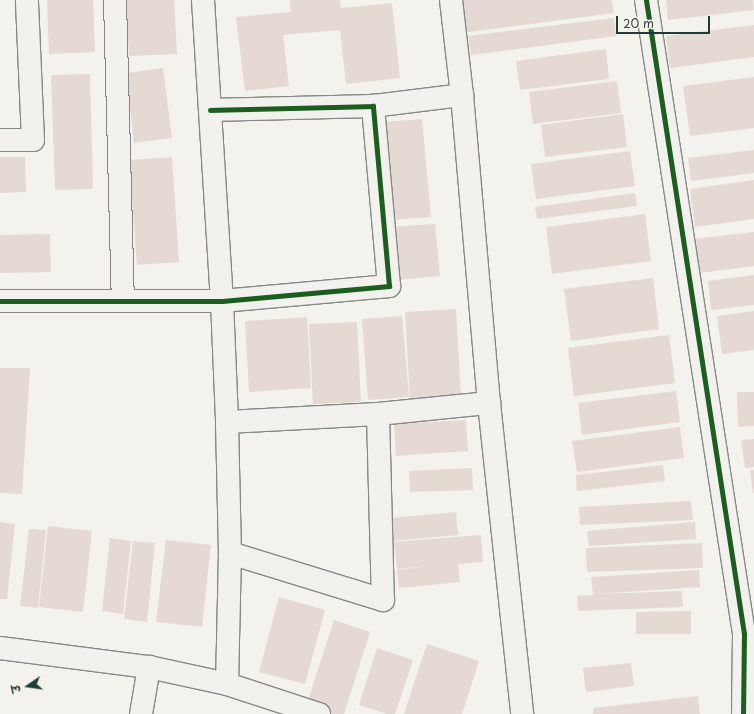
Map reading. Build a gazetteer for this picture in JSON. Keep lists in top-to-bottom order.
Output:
{
  "scale_bar": "20 m",
  "north": "left"
}
